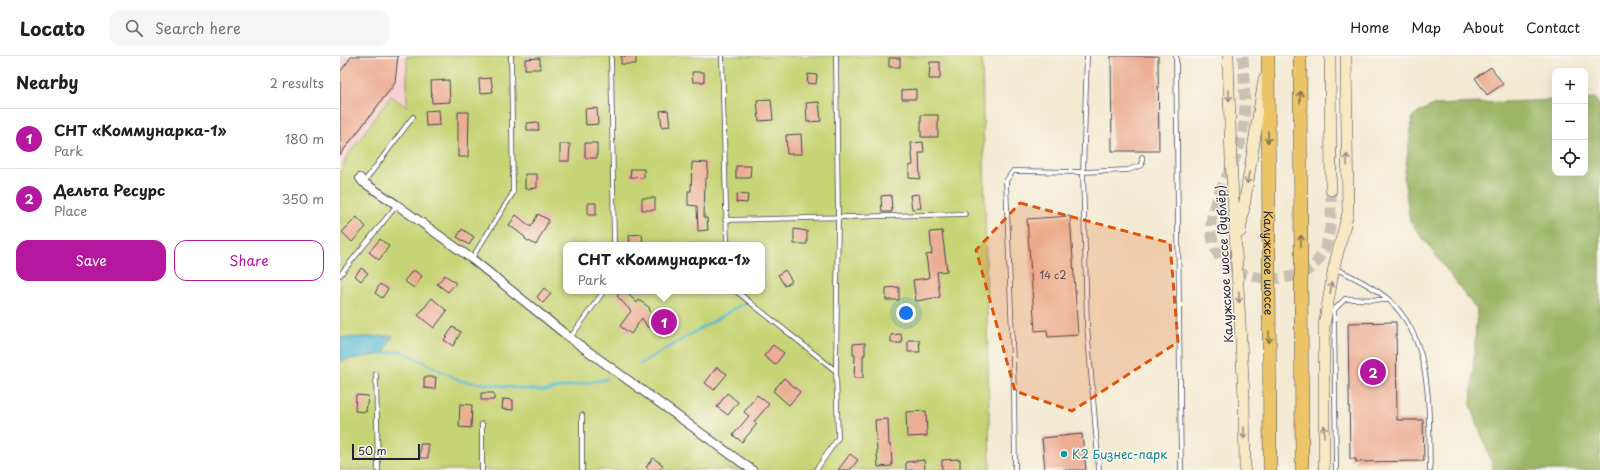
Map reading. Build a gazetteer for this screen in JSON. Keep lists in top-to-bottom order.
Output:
{
  "streets": {
    "highway": ["Калужское шоссе"],
    "main road": ["Калужское шоссе (дублёр)"]
  },
  "places": ["К2 Бизнес-парк"],
  "house_numbers": ["14 с2"],
  "scale_bar": "50 m",
  "page": {
    "header": "Locato",
    "search": "Search here",
    "nav": [
      "Home",
      "Map",
      "About",
      "Contact"
    ],
    "heading": ["Nearby", "2 results"],
    "map_buttons": ["+", "−"],
    "list": [
      {
        "mark": "1",
        "name": "СНТ «Коммунарка-1»",
        "note": "Park",
        "value": "180 m"
      },
      {
        "mark": "2",
        "name": "Дельта Ресурс",
        "note": "Place",
        "value": "350 m"
      }
    ],
    "buttons": ["Save", "Share"],
    "popup": ["СНТ «Коммунарка-1»", "Park"],
    "pins": ["1", "2"],
    "scale": "50 m"
  }
}
